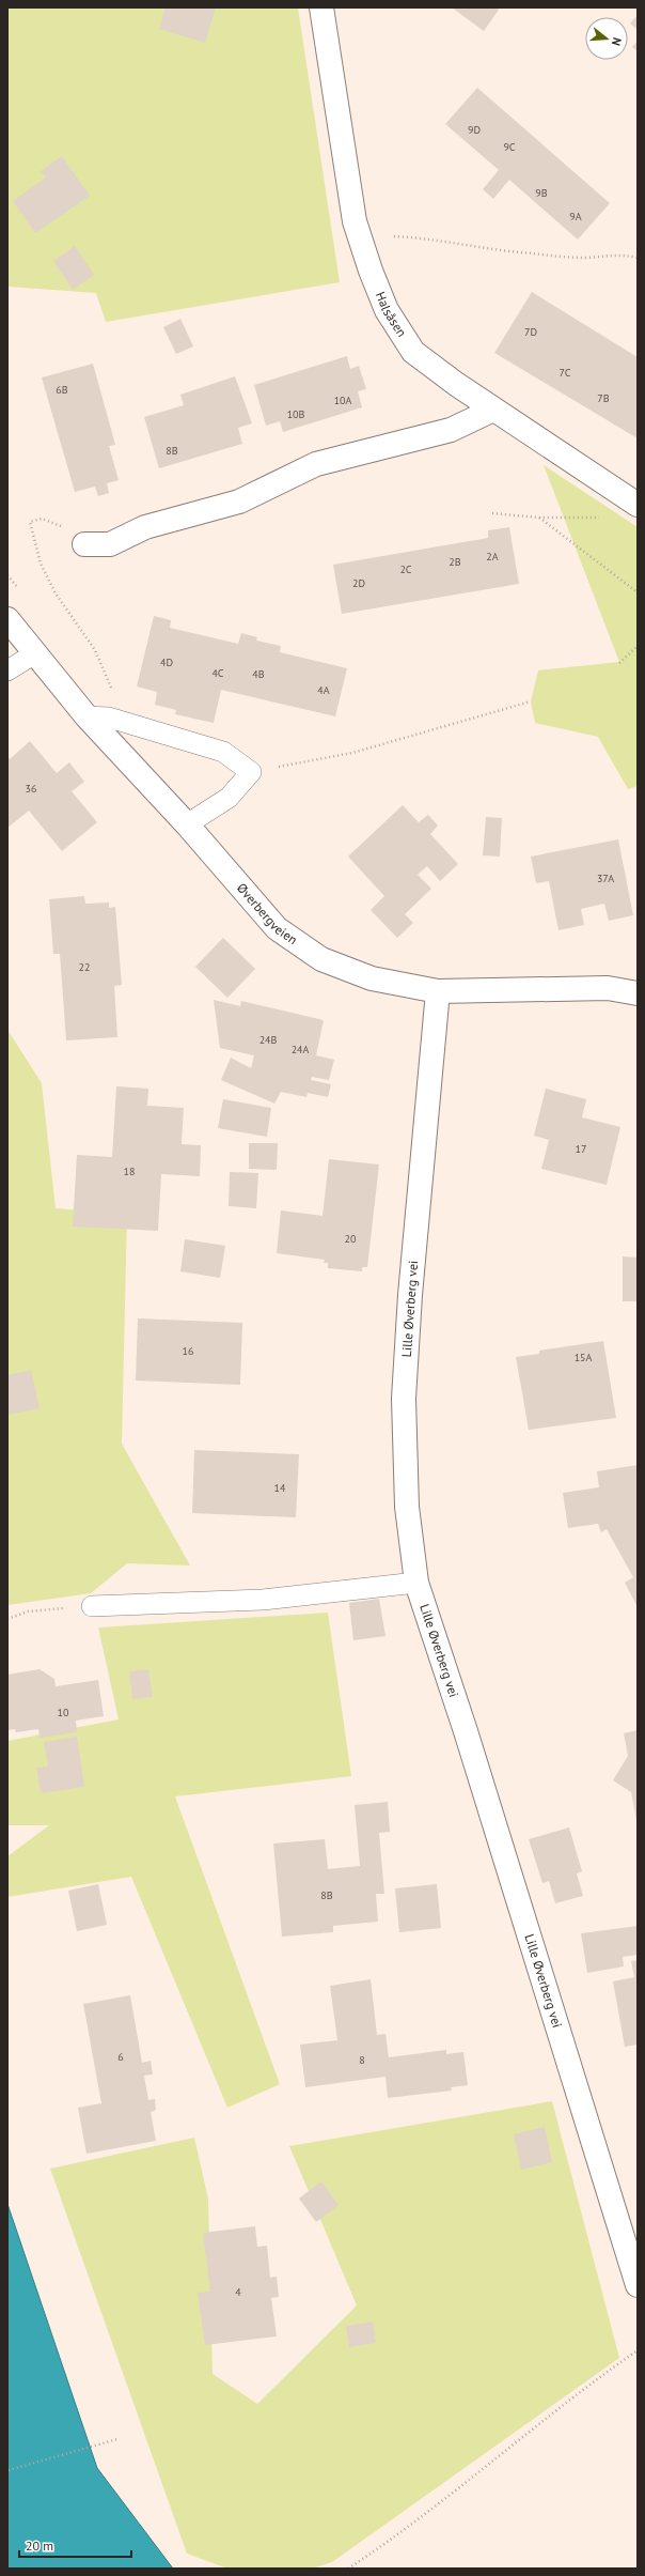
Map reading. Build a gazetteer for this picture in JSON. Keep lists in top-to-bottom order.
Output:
{
  "streets": {
    "street": ["Halsåsen", "Øverbergveien", "Lille Øverberg vei"]
  },
  "crossings": [
    ["Øverbergveien", "Lille Øverberg vei"]
  ],
  "house_numbers": [
    "9D",
    "9C",
    "9B",
    "9A",
    "7D",
    "7C",
    "6B",
    "7B",
    "10A",
    "10B",
    "8B",
    "2A",
    "2B",
    "2C",
    "2D",
    "4D",
    "4C",
    "4B",
    "4A",
    "36",
    "37A",
    "22",
    "24B",
    "24A",
    "17",
    "18",
    "20",
    "16",
    "15A",
    "14",
    "10",
    "8B",
    "6",
    "8",
    "4"
  ],
  "scale_bar": "20 m",
  "north": "right"
}
